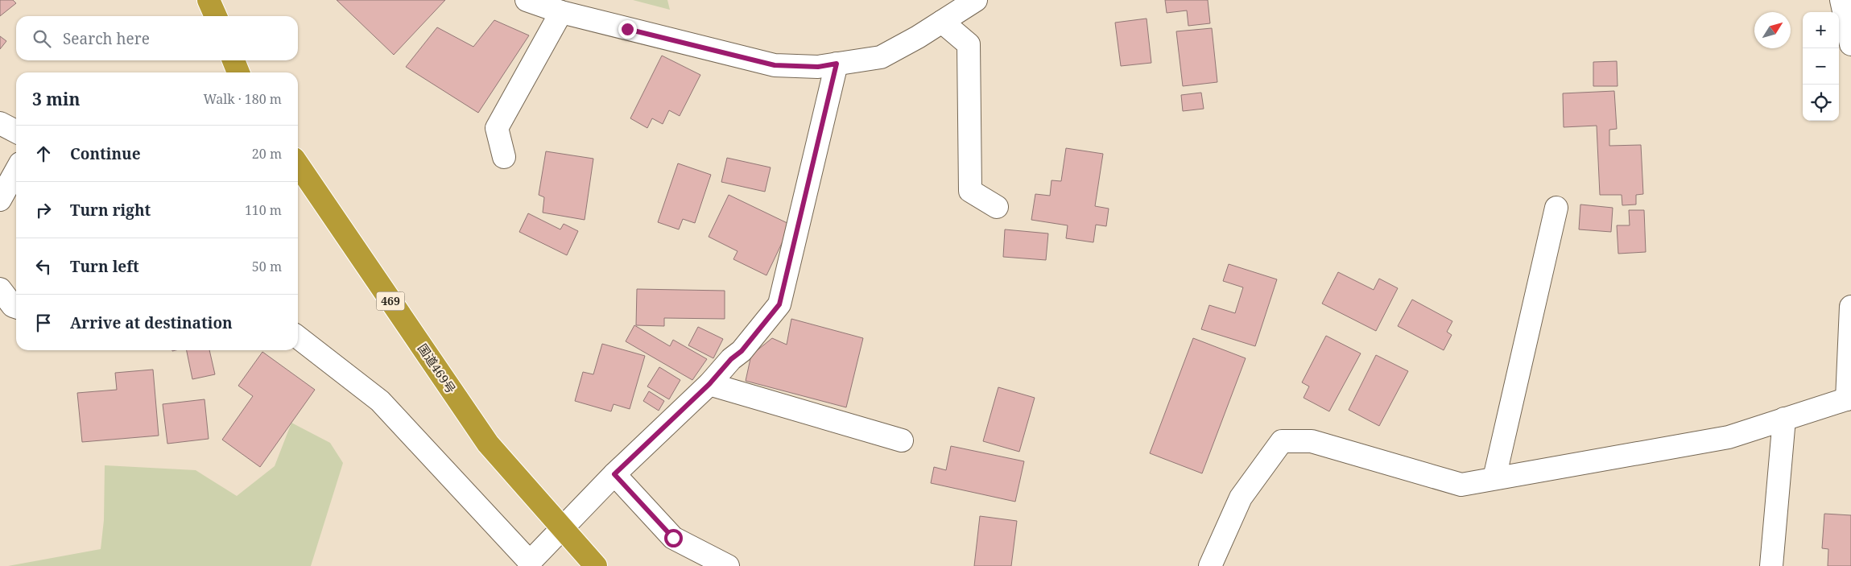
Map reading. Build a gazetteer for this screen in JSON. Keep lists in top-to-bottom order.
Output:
{
  "streets": {
    "highway": ["469", "国道469号"]
  },
  "north": "top right",
  "page": {
    "map_buttons": ["+", "−"],
    "search": "Search here",
    "heading": ["3 min", "Walk · 180 m"],
    "list": [
      ["Continue", "20 m"],
      ["Turn right", "110 m"],
      ["Turn left", "50 m"],
      "Arrive at destination"
    ]
  }
}
